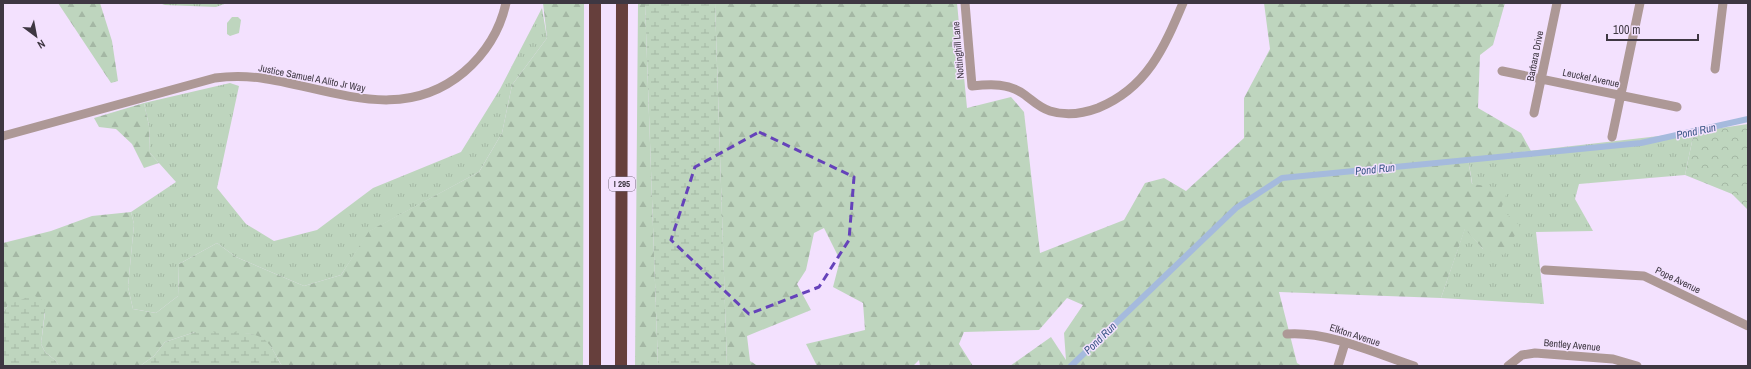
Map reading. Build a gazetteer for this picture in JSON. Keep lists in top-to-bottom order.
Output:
{
  "streets": {
    "highway": ["I 295"],
    "street": [
      "Nottinghill Lane",
      "Barbara Drive",
      "Justice Samuel A Alito Jr Way",
      "Leuckel Avenue",
      "Pope Avenue",
      "Elkton Avenue",
      "Bentley Avenue"
    ]
  },
  "crossings": [
    ["Barbara Drive", "Leuckel Avenue"]
  ],
  "water": ["Pond Run"],
  "scale_bar": "100 m",
  "north": "bottom right"
}
